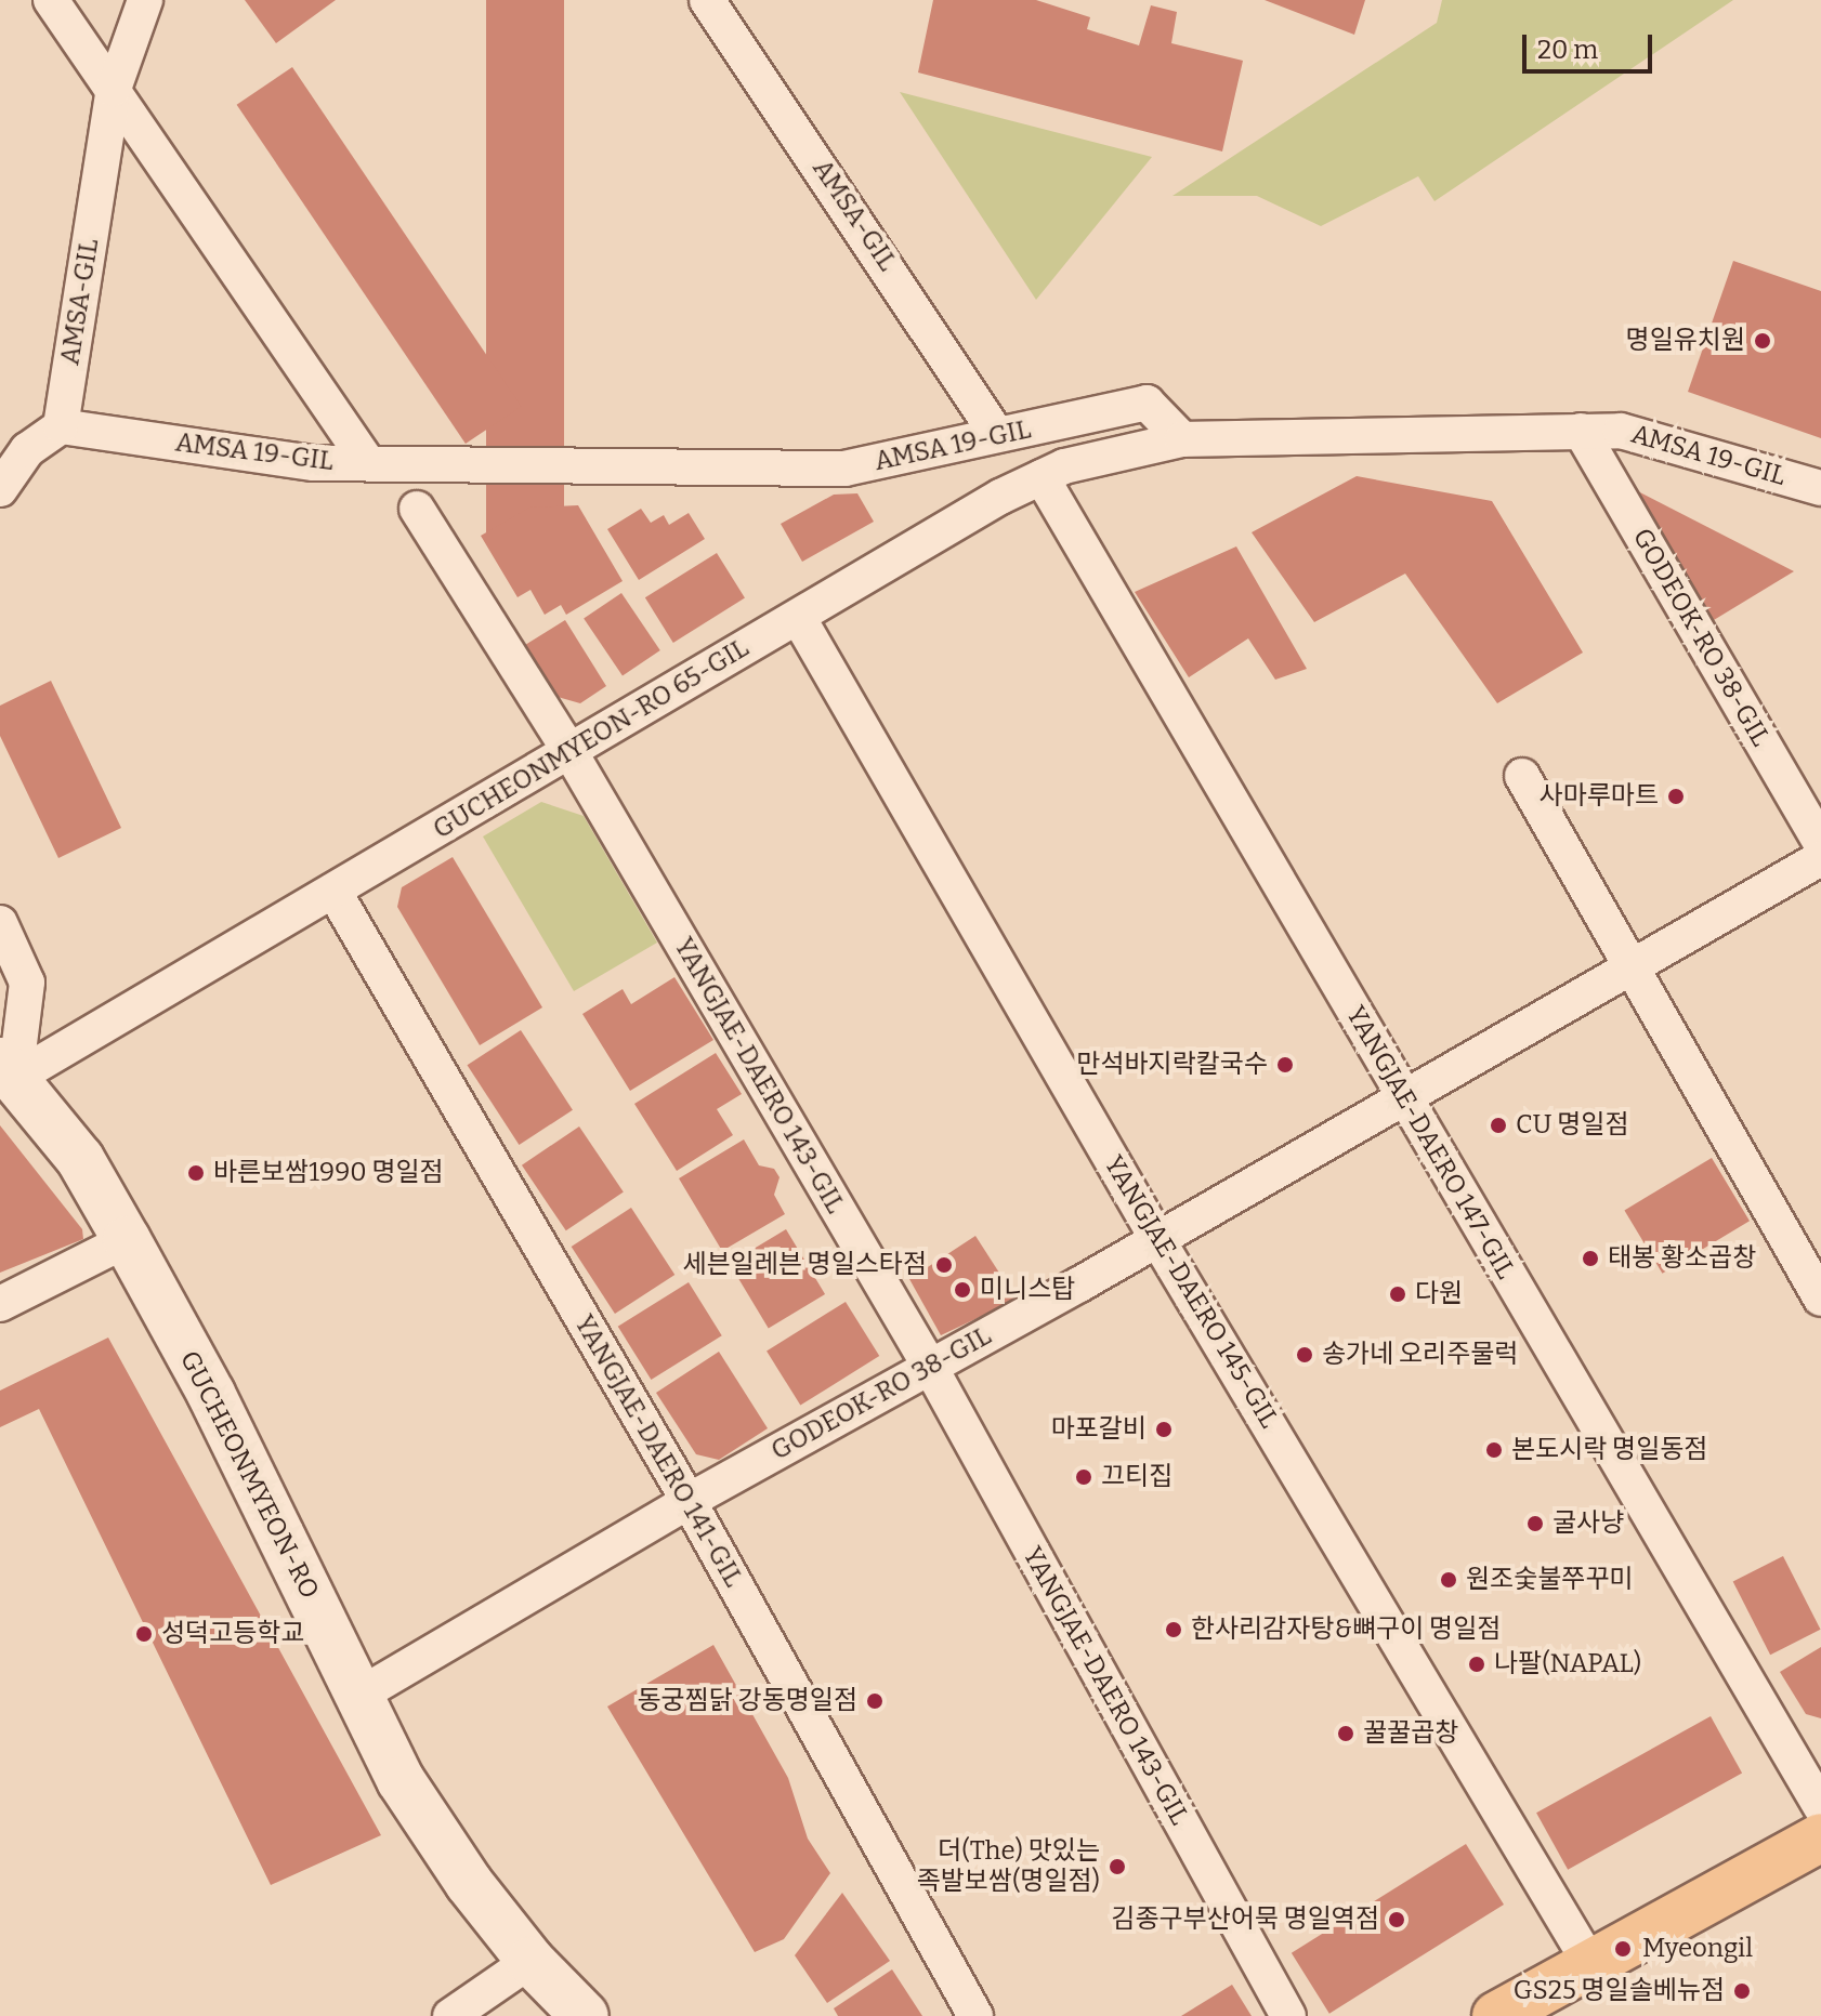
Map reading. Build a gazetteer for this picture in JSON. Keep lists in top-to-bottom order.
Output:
{
  "streets": {
    "main road": ["GUCHEONMYEON-RO"],
    "street": [
      "AMSA-GIL",
      "AMSA 19-GIL",
      "GODEOK-RO 38-GIL",
      "GUCHEONMYEON-RO 65-GIL",
      "YANGJAE-DAERO 143-GIL",
      "YANGJAE-DAERO 147-GIL",
      "YANGJAE-DAERO 145-GIL",
      "YANGJAE-DAERO 141-GIL"
    ]
  },
  "crossings": [
    ["AMSA-GIL", "AMSA 19-GIL"],
    ["AMSA 19-GIL", "GODEOK-RO 38-GIL"],
    ["AMSA 19-GIL", "GUCHEONMYEON-RO 65-GIL"],
    ["GODEOK-RO 38-GIL", "YANGJAE-DAERO 143-GIL"],
    ["GODEOK-RO 38-GIL", "YANGJAE-DAERO 147-GIL"],
    ["GODEOK-RO 38-GIL", "YANGJAE-DAERO 145-GIL"],
    ["GODEOK-RO 38-GIL", "YANGJAE-DAERO 141-GIL"],
    ["GODEOK-RO 38-GIL", "GUCHEONMYEON-RO"],
    ["GUCHEONMYEON-RO 65-GIL", "YANGJAE-DAERO 143-GIL"],
    ["GUCHEONMYEON-RO 65-GIL", "YANGJAE-DAERO 147-GIL"],
    ["GUCHEONMYEON-RO 65-GIL", "YANGJAE-DAERO 145-GIL"],
    ["GUCHEONMYEON-RO 65-GIL", "YANGJAE-DAERO 141-GIL"],
    ["GUCHEONMYEON-RO 65-GIL", "GUCHEONMYEON-RO"]
  ],
  "places": [
    "명일유치원",
    "사마루마트",
    "만석바지락칼국수",
    "CU 명일점",
    "바른보쌈1990 명일점",
    "태봉 황소곱창",
    "세븐일레븐 명일스타점",
    "미니스탑",
    "다원",
    "송가네 오리주물럭",
    "마포갈비",
    "본도시락 명일동점",
    "끄티집",
    "굴사냥",
    "원조숯불쭈꾸미",
    "한사리감자탕&뼈구이 명일점",
    "성덕고등학교",
    "나팔(NAPAL)",
    "동궁찜닭 강동명일점",
    "꿀꿀곱창",
    "더(The) 맛있는 족발보쌈(명일점)",
    "김종구부산어묵 명일역점",
    "Myeongil",
    "GS25 명일솔베뉴점"
  ],
  "scale_bar": "20 m"
}
